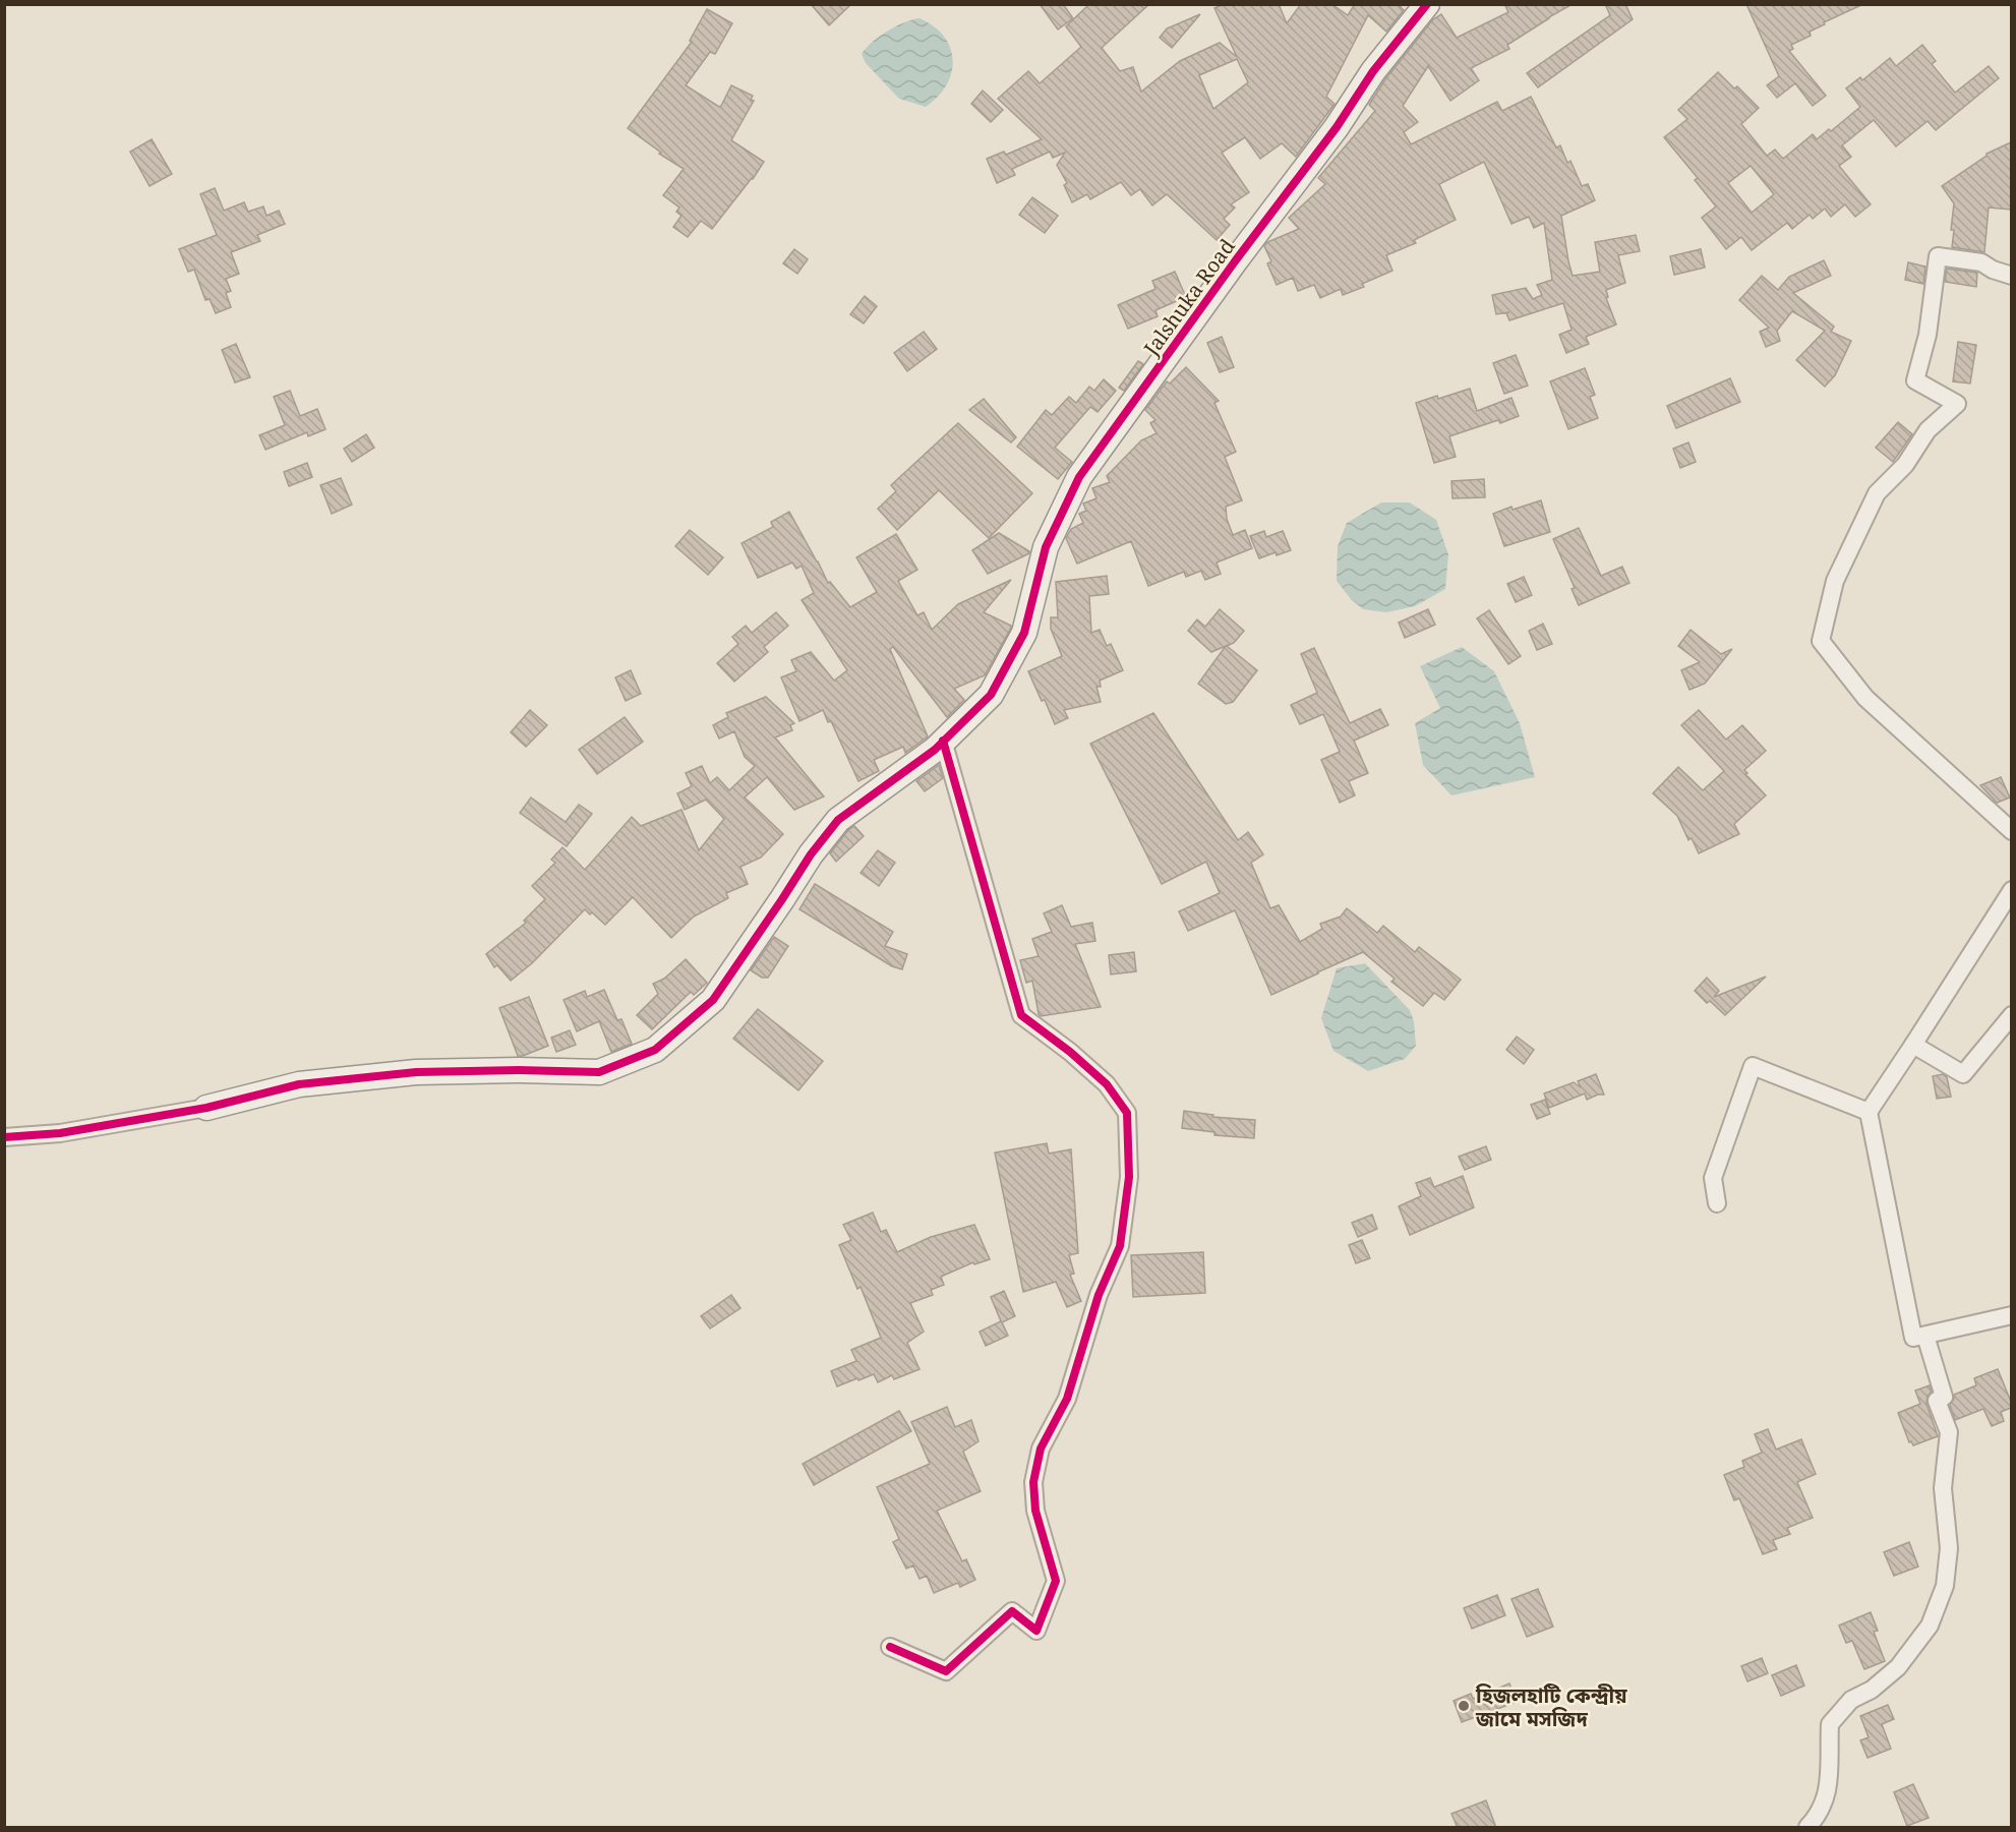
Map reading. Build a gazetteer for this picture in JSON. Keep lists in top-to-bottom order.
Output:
{
  "streets": {
    "street": ["Jalshuka Road"]
  },
  "places": ["হিজলহাটি কেন্দ্রীয় জামে মসজিদ"]
}
